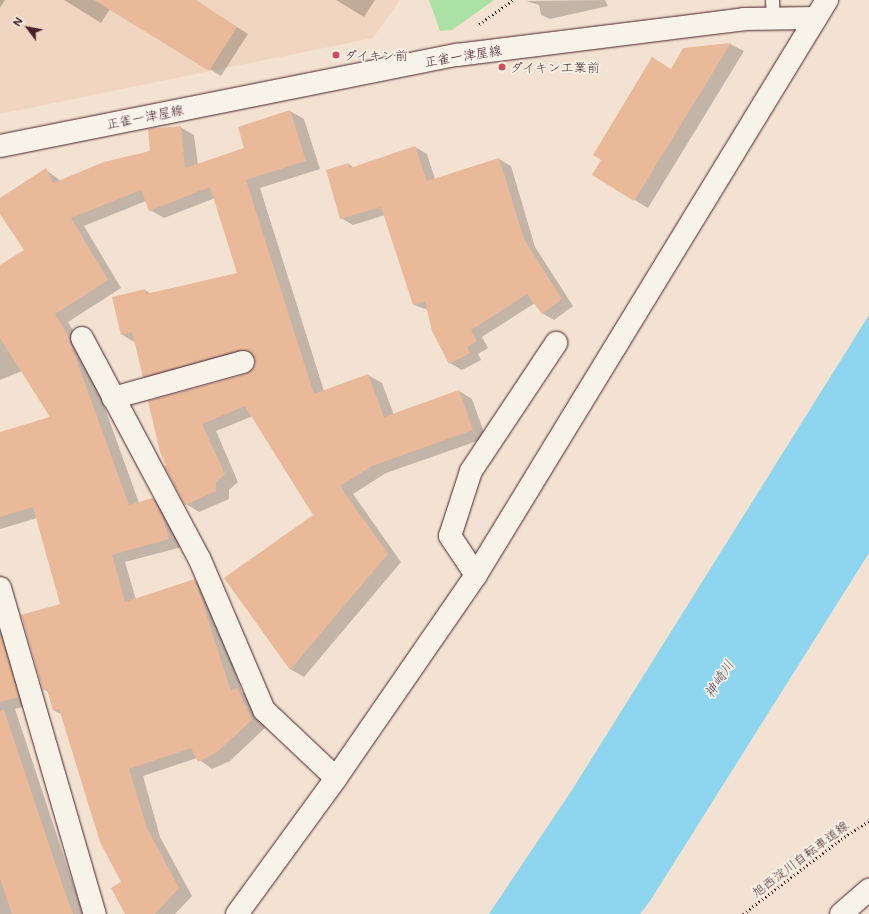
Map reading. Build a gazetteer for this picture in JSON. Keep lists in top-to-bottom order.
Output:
{
  "streets": {
    "street": ["正雀一津屋線"],
    "path": ["旭西淀川自転車道線"]
  },
  "water": ["神崎川"],
  "places": ["ダイキン前", "ダイキン工業前"],
  "north": "top left"
}
